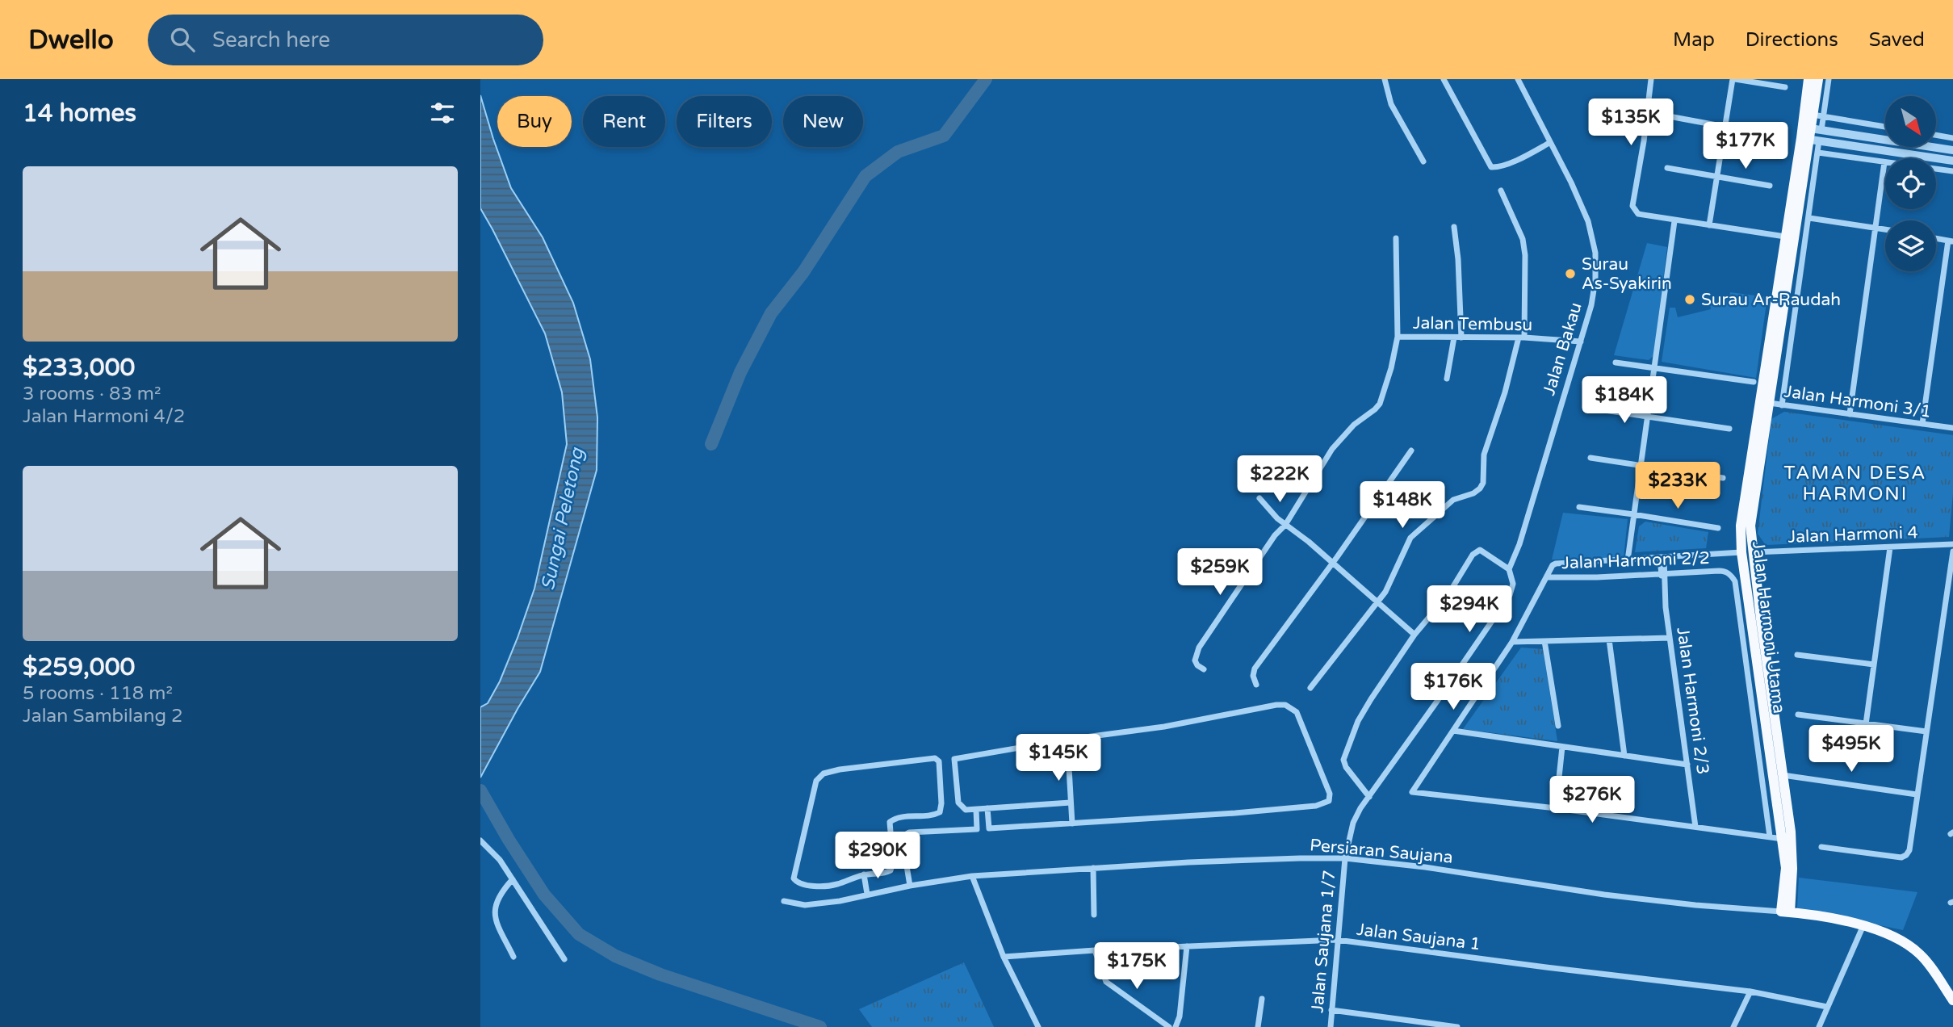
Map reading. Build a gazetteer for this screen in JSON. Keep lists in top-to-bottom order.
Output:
{
  "streets": {
    "main road": ["Jalan Harmoni Utama"],
    "street": [
      "Jalan Tembusu",
      "Jalan Bakau",
      "Jalan Harmoni 3/1",
      "Jalan Harmoni 4",
      "Jalan Harmoni 2/2",
      "Jalan Harmoni 2/3",
      "Persiaran Saujana",
      "Jalan Saujana 1",
      "Jalan Saujana 1/7"
    ]
  },
  "crossings": [
    ["Jalan Tembusu", "Jalan Bakau"],
    ["Jalan Bakau", "Jalan Saujana 1/7"],
    ["Jalan Harmoni 3/1", "Jalan Harmoni Utama"],
    ["Jalan Harmoni 4", "Jalan Harmoni Utama"],
    ["Jalan Harmoni 2/2", "Jalan Harmoni 2/3"],
    ["Jalan Harmoni Utama", "Persiaran Saujana"],
    ["Persiaran Saujana", "Jalan Saujana 1/7"],
    ["Jalan Saujana 1", "Jalan Saujana 1/7"]
  ],
  "districts": ["TAMAN DESA HARMONI"],
  "water": ["Sungai Peletong"],
  "places": ["Surau As-Syakirin", "Surau Ar-Raudah"],
  "north": "bottom right",
  "page": {
    "header": "Dwello",
    "search": "Search here",
    "nav": ["Map", "Directions", "Saved"],
    "heading": "14 homes",
    "chip": [
      "Buy",
      "Rent",
      "Filters",
      "New"
    ],
    "price": [
      "$135K",
      "$177K",
      "$184K",
      "$222K",
      "$233K",
      "$148K",
      "$259K",
      "$294K",
      "$176K",
      "$495K",
      "$145K",
      "$276K",
      "$290K",
      "$175K"
    ],
    "list": [
      {
        "name": "$233,000",
        "note": "3 rooms · 83 m² · Jalan Harmoni 4/2"
      },
      {
        "name": "$259,000",
        "note": "5 rooms · 118 m² · Jalan Sambilang 2"
      }
    ]
  }
}
